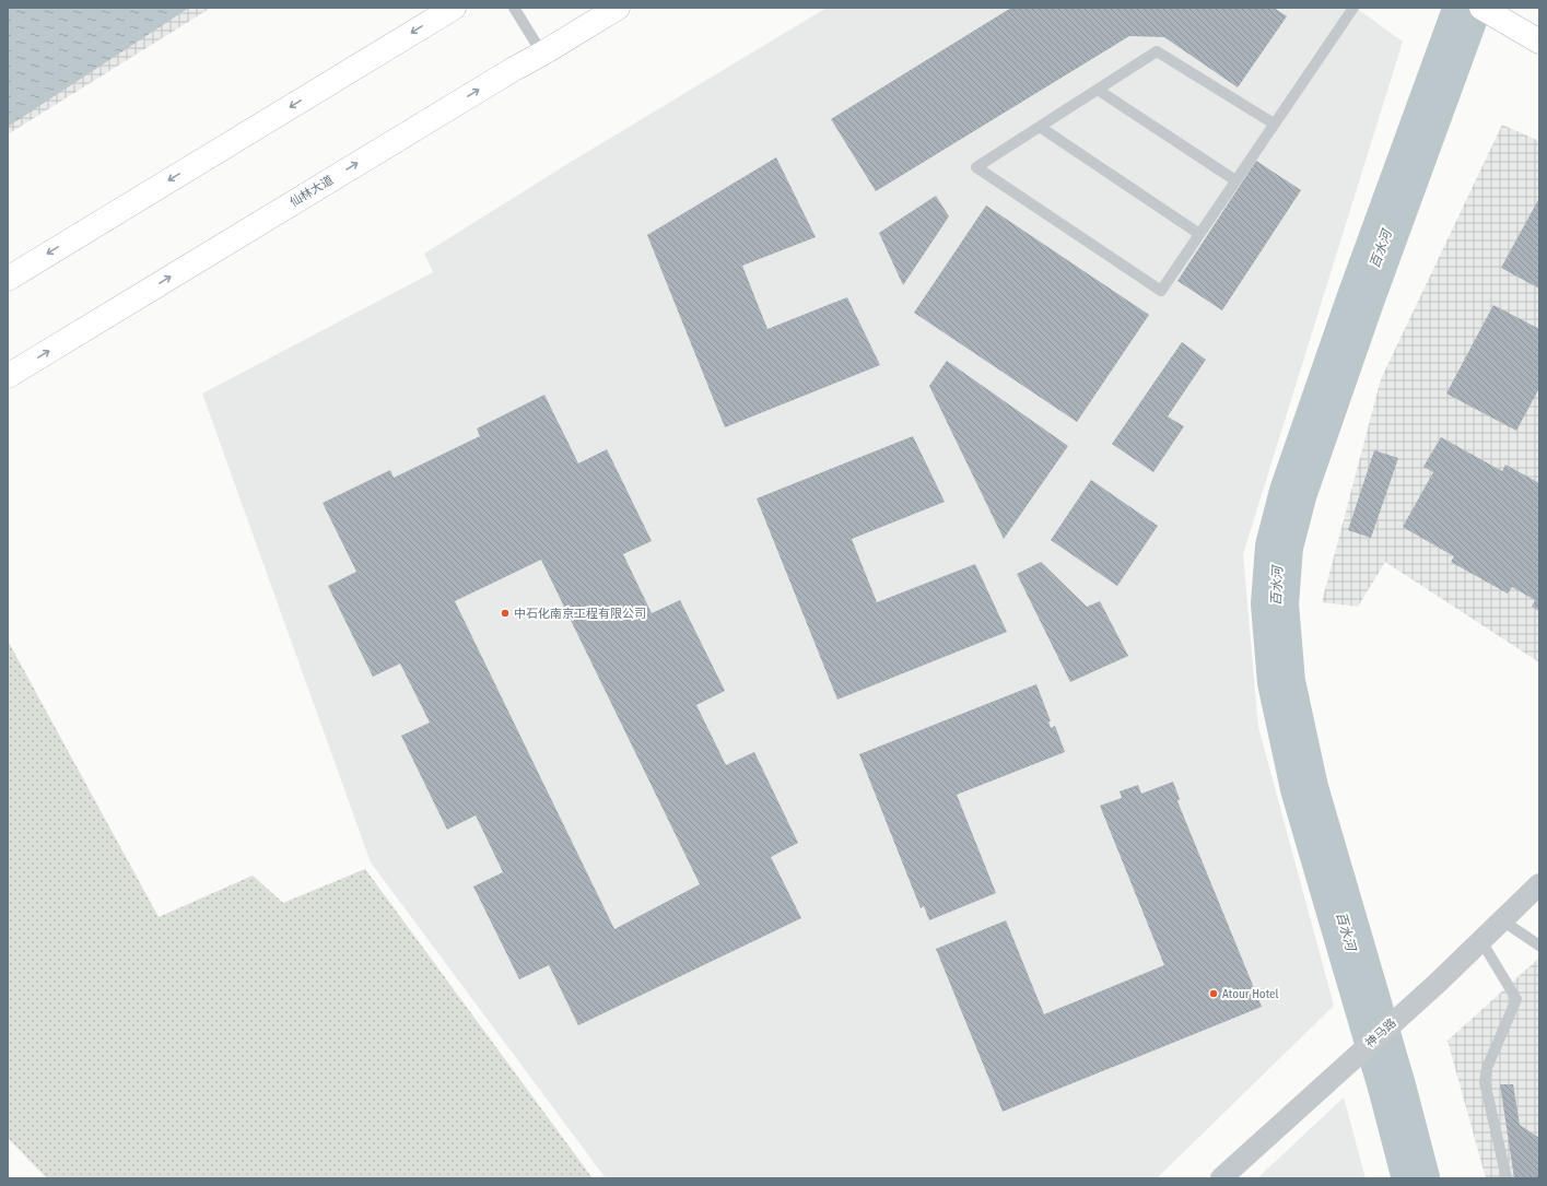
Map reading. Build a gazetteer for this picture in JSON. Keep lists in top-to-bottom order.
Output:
{
  "streets": {
    "main road": ["仙林大道"],
    "street": ["神马路"]
  },
  "water": ["百水河"],
  "places": ["中石化南京工程有限公司", "Atour Hotel"]
}
